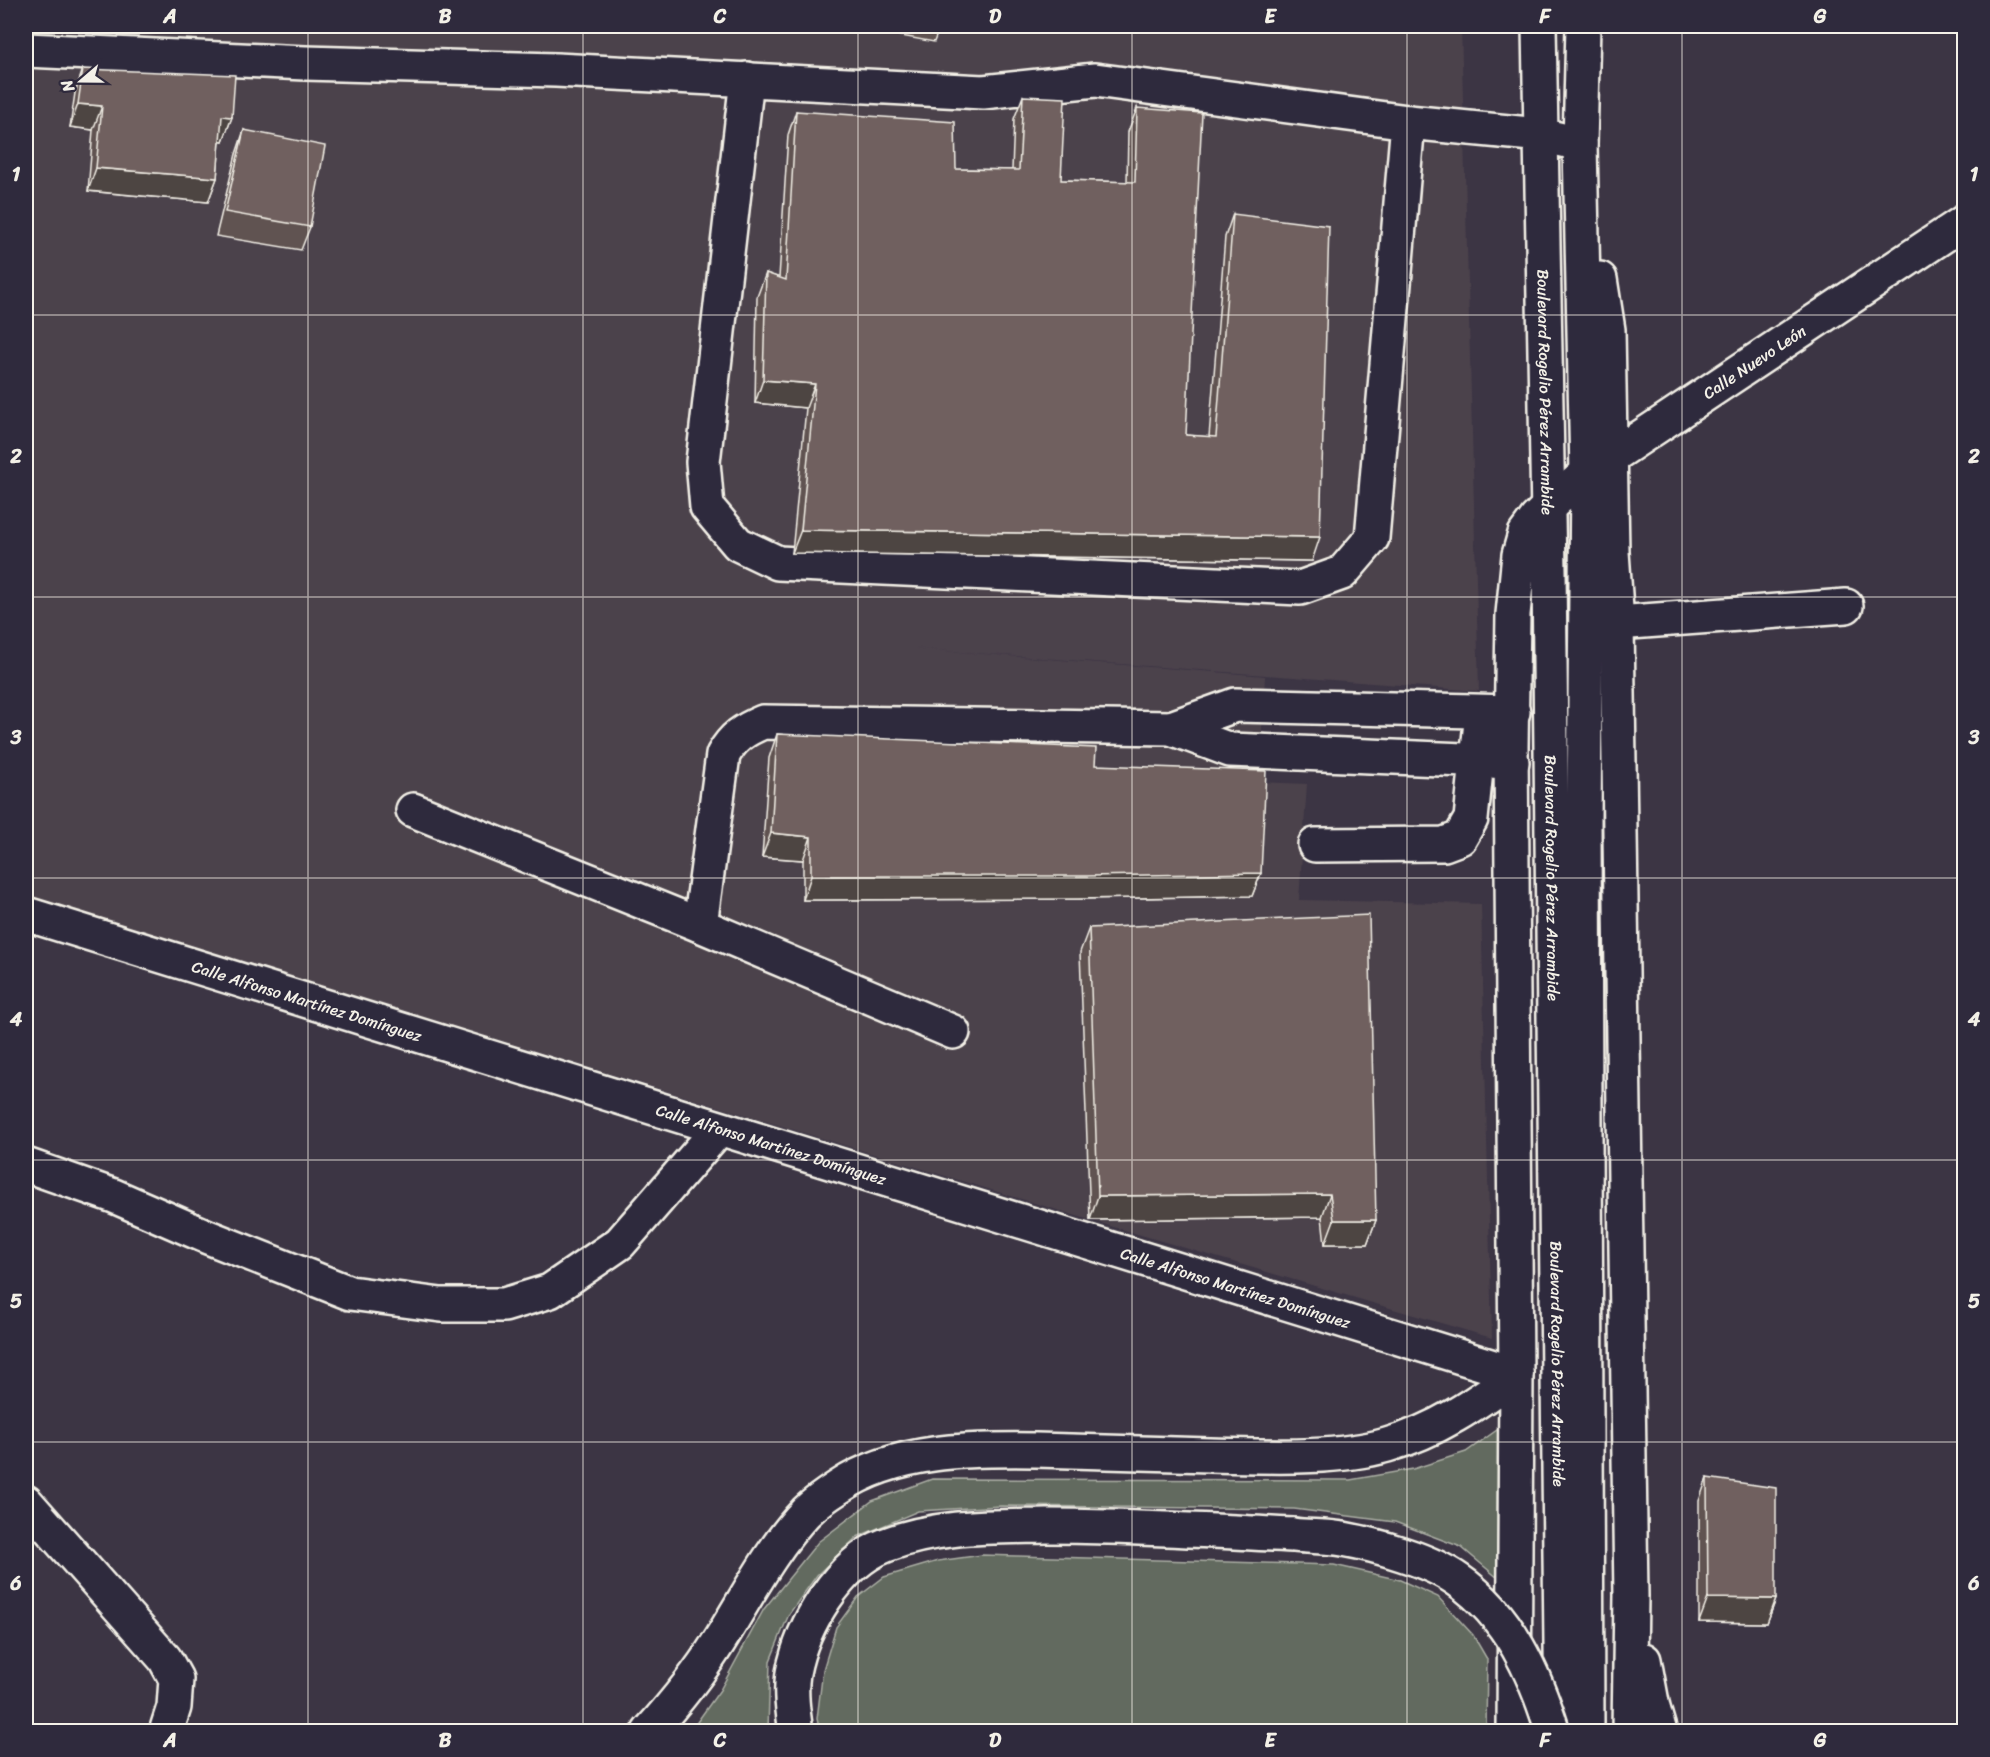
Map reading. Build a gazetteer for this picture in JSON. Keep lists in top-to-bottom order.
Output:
{
  "streets": {
    "main road": ["Calle Nuevo León", "Boulevard Rogelio Pérez Arrambide", "Calle Alfonso Martínez Domínguez"]
  },
  "crossings": [
    ["Calle Nuevo León", "Boulevard Rogelio Pérez Arrambide"]
  ],
  "north": "left",
  "grid": {
    "columns": [
      "A",
      "B",
      "C",
      "D",
      "E",
      "F",
      "G"
    ],
    "rows": [
      "1",
      "2",
      "3",
      "4",
      "5",
      "6"
    ]
  }
}
